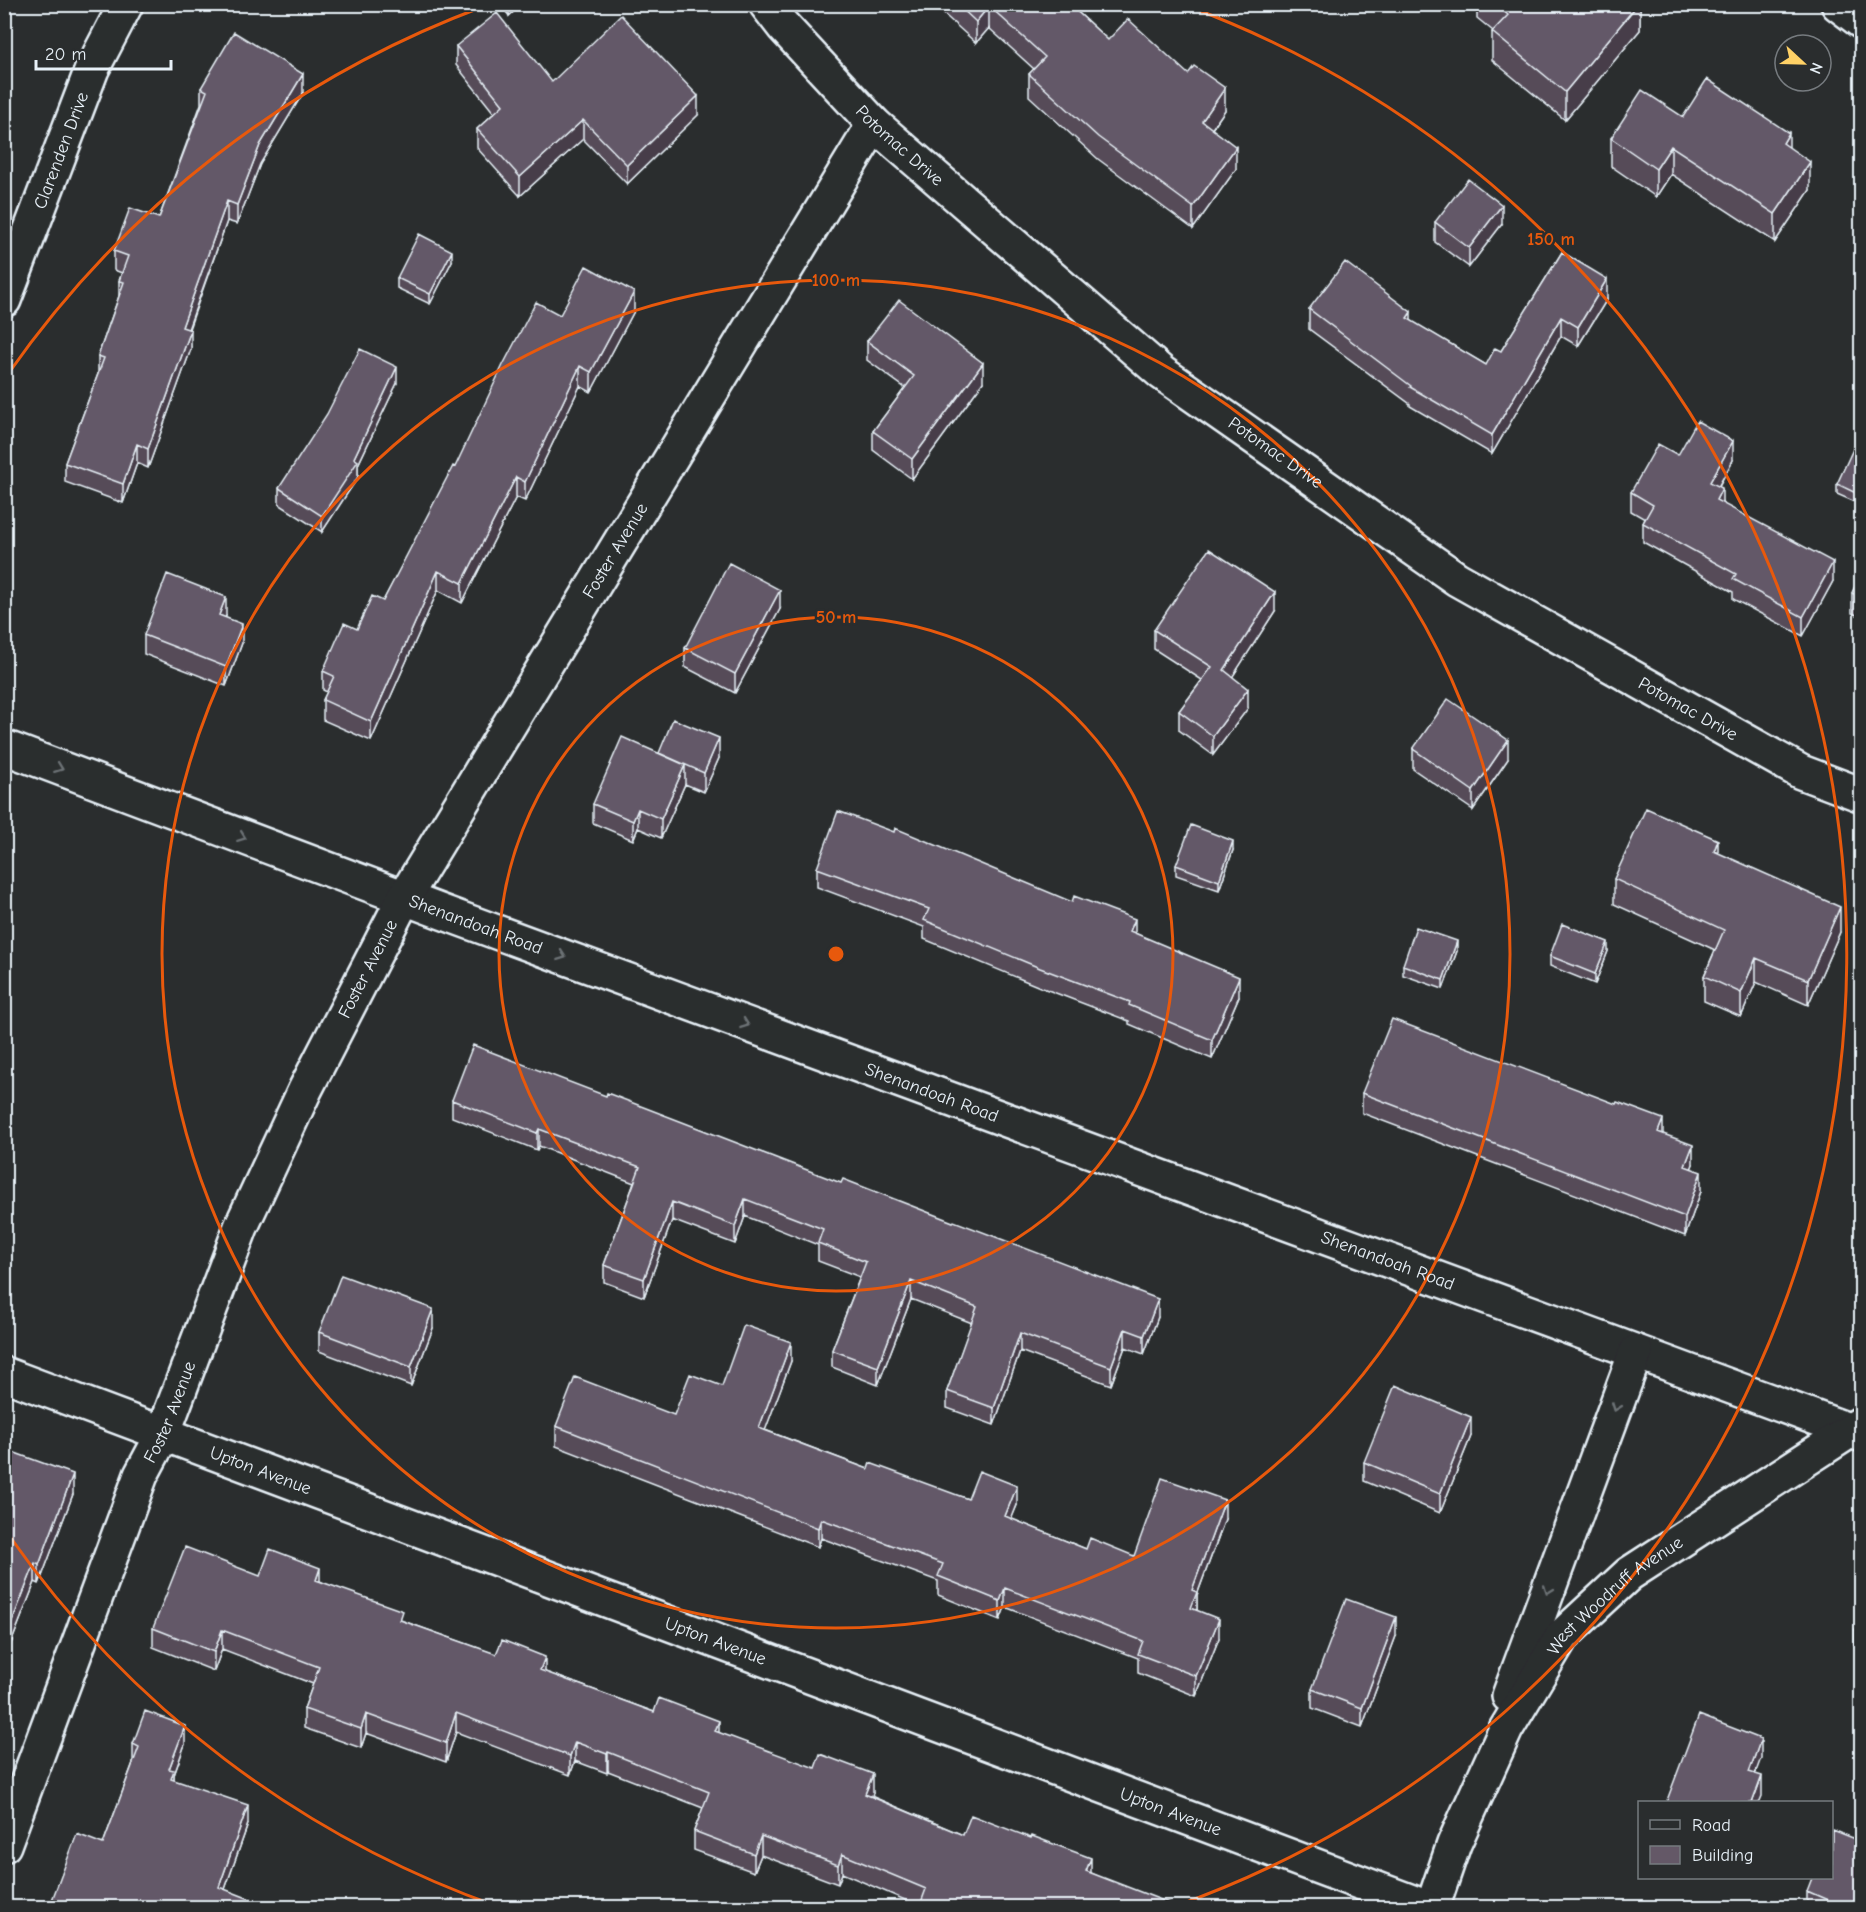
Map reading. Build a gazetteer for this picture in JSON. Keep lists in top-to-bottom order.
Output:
{
  "streets": {
    "street": [
      "Potomac Drive",
      "Clarenden Drive",
      "Foster Avenue",
      "Shenandoah Road",
      "Upton Avenue",
      "West Woodruff Avenue"
    ]
  },
  "crossings": [
    ["Potomac Drive", "Foster Avenue"],
    ["Foster Avenue", "Shenandoah Road"],
    ["Foster Avenue", "Upton Avenue"],
    ["Shenandoah Road", "West Woodruff Avenue"],
    ["Upton Avenue", "West Woodruff Avenue"]
  ],
  "one_way": ["Shenandoah Road", "West Woodruff Avenue"],
  "legend": ["Road", "Building"],
  "scale_bar": "20 m",
  "north": "right",
  "rings": ["150 m", "100 m", "50 m"]
}
